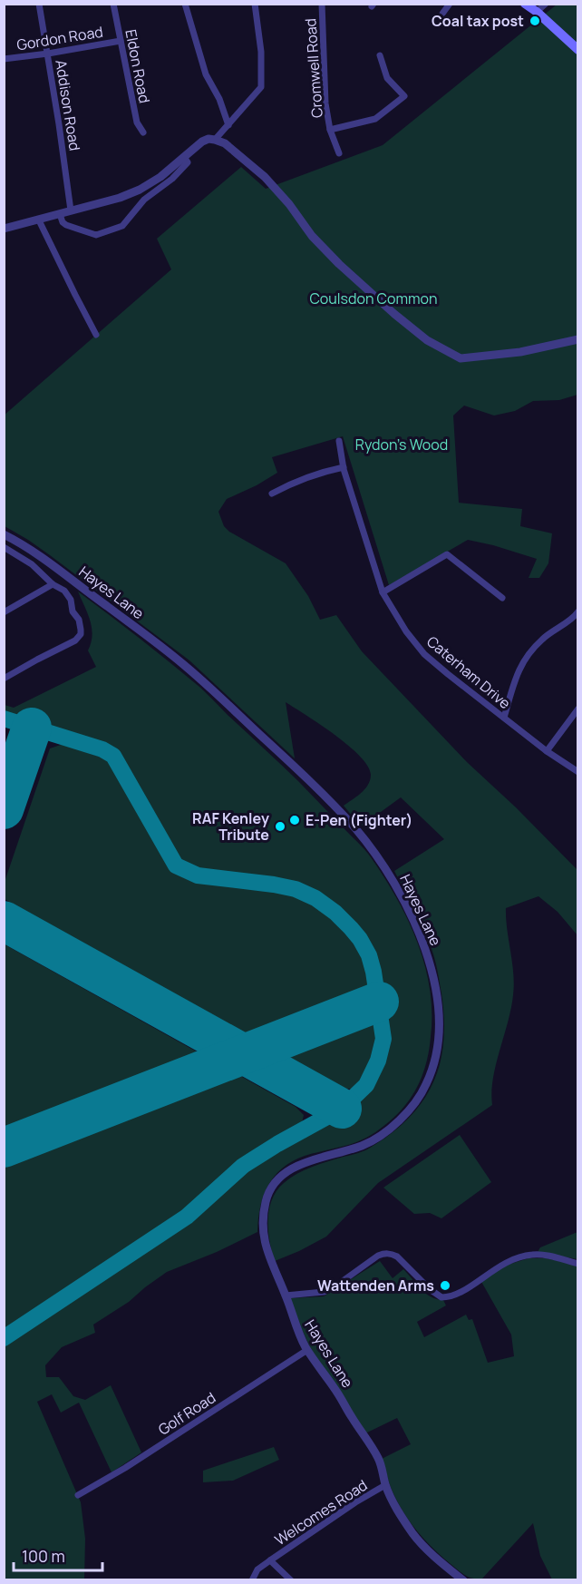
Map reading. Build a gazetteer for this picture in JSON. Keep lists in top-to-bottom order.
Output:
{
  "streets": {
    "street": [
      "Gordon Road",
      "Eldon Road",
      "Cromwell Road",
      "Addison Road",
      "Hayes Lane",
      "Caterham Drive",
      "Golf Road",
      "Welcomes Road"
    ]
  },
  "crossings": [
    ["Gordon Road", "Eldon Road"],
    ["Gordon Road", "Addison Road"],
    ["Hayes Lane", "Golf Road"],
    ["Hayes Lane", "Welcomes Road"]
  ],
  "parks": ["Coulsdon Common", "Rydon's Wood"],
  "places": [
    "Coal tax post",
    "E-Pen (Fighter)",
    "RAF Kenley Tribute",
    "Wattenden Arms"
  ],
  "scale_bar": "100 m"
}
